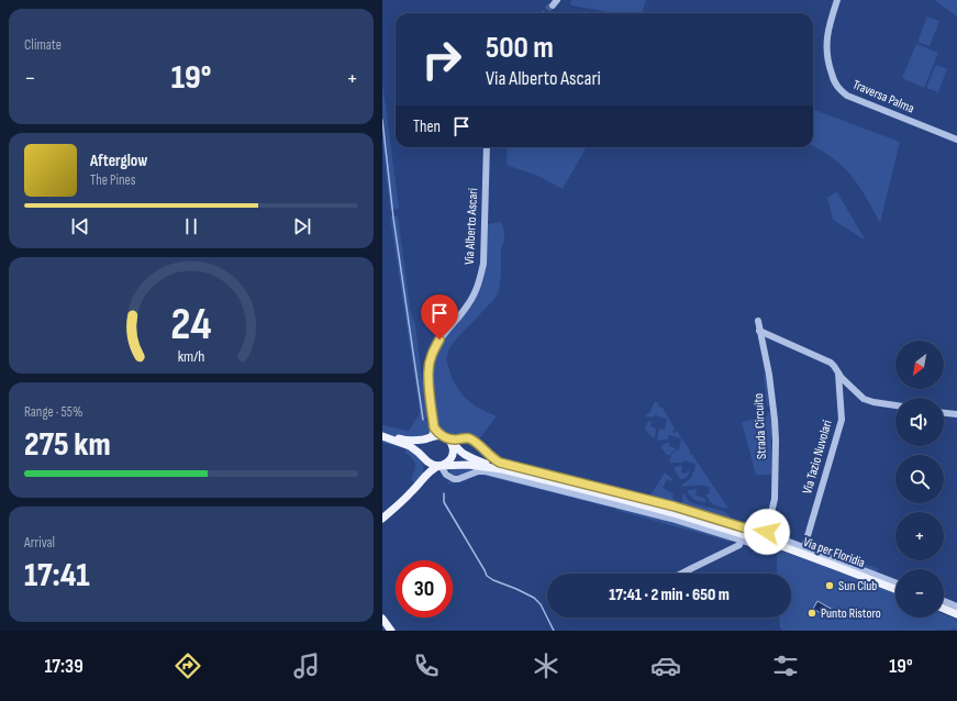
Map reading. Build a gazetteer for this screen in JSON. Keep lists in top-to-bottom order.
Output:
{
  "streets": {
    "main road": ["Via per Floridia"],
    "street": [
      "Traversa Palma",
      "Via Alberto Ascari",
      "Strada Circuito",
      "Via Tazio Nuvolari"
    ]
  },
  "places": ["Sun Club", "Punto Ristoro"],
  "north": "bottom left",
  "page": {
    "tile": [
      "Climate",
      ["Range · 55%", "275 km"],
      ["Arrival", "17:41"]
    ],
    "turn": ["500 m", "Via Alberto Ascari"],
    "heat": ["−", "19°", "+"],
    "then": "Then",
    "song": ["Afterglow", "The Pines"],
    "map_buttons": ["+", "−"],
    "limit": "30",
    "trip": "17:41 · 2 min · 650 m",
    "tabs": ["17:39", "19°"],
    "gauge": ["24", "km/h"]
  }
}
